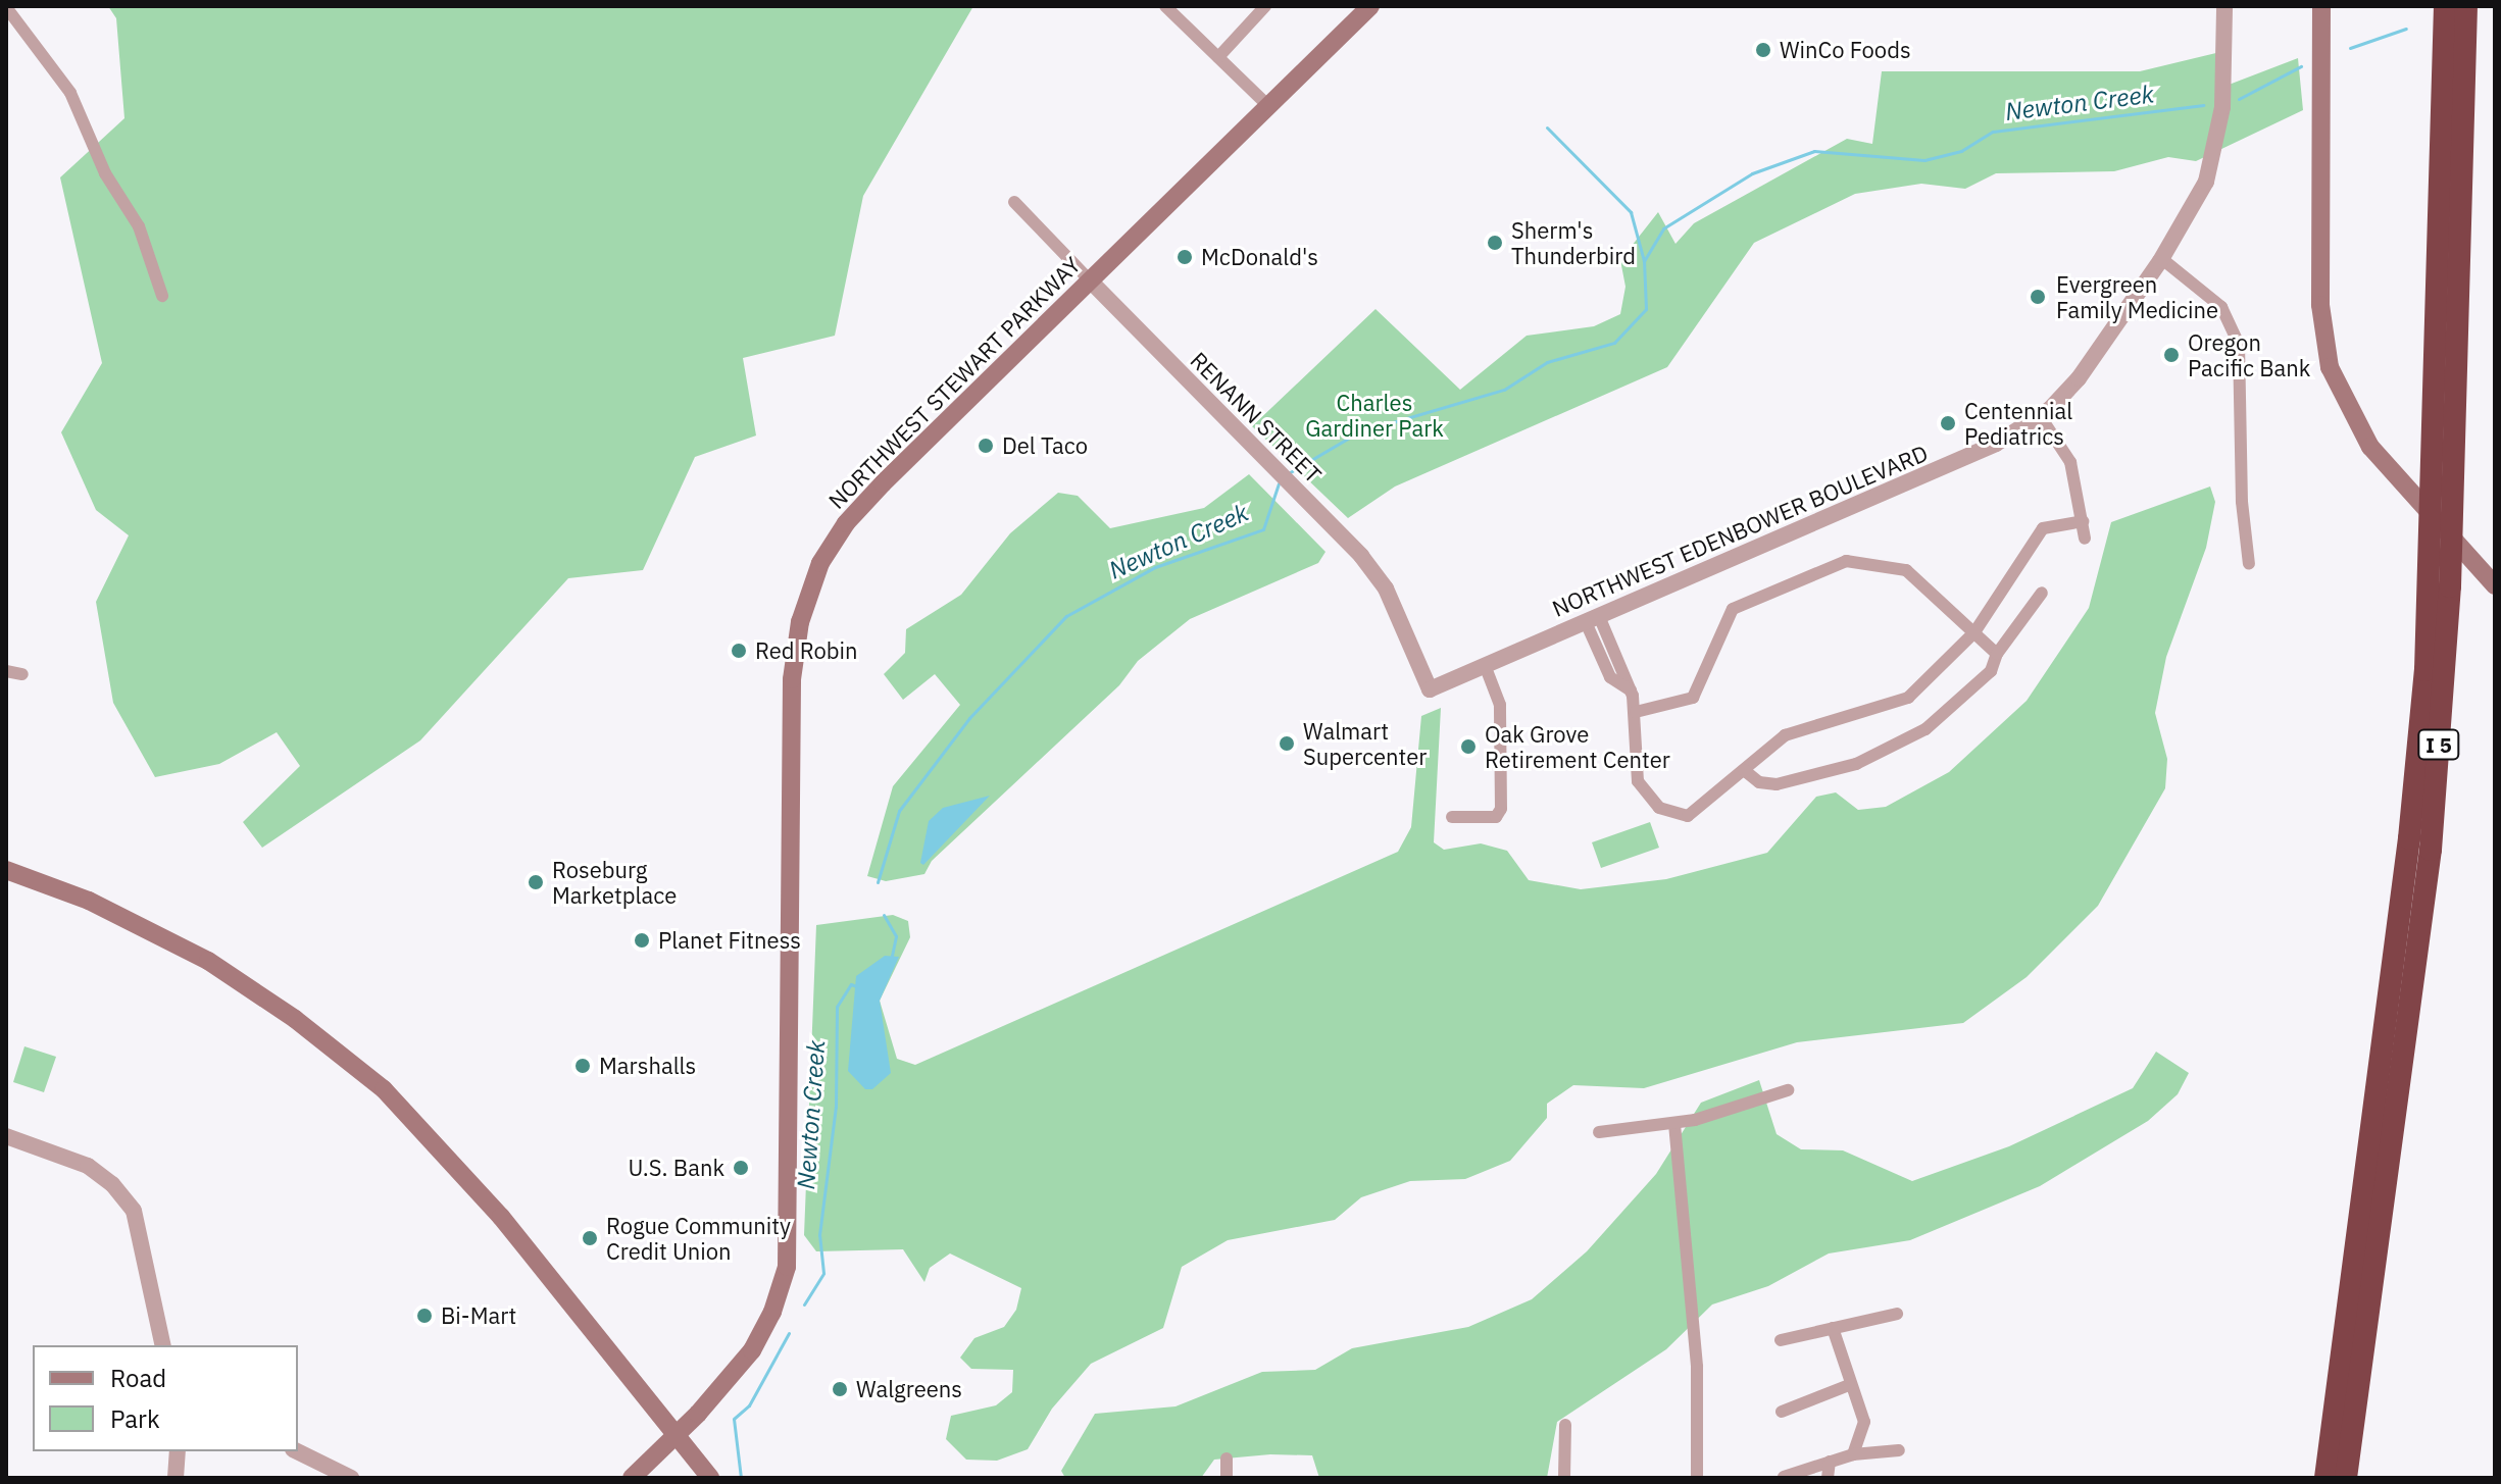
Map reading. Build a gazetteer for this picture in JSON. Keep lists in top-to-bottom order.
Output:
{
  "streets": {
    "highway": ["I 5"],
    "main road": ["NORTHWEST STEWART PARKWAY"],
    "street": ["RENANN STREET", "NORTHWEST EDENBOWER BOULEVARD"]
  },
  "crossings": [
    ["NORTHWEST STEWART PARKWAY", "RENANN STREET"],
    ["RENANN STREET", "NORTHWEST EDENBOWER BOULEVARD"]
  ],
  "water": ["Newton Creek"],
  "parks": ["Charles Gardiner Park"],
  "places": [
    "WinCo Foods",
    "Sherm's Thunderbird",
    "McDonald's",
    "Evergreen Family Medicine",
    "Oregon Pacific Bank",
    "Centennial Pediatrics",
    "Del Taco",
    "Red Robin",
    "Walmart Supercenter",
    "Oak Grove Retirement Center",
    "Roseburg Marketplace",
    "Planet Fitness",
    "Marshalls",
    "U.S. Bank",
    "Rogue Community Credit Union",
    "Bi-Mart",
    "Walgreens"
  ],
  "legend": ["Road", "Park"]
}
